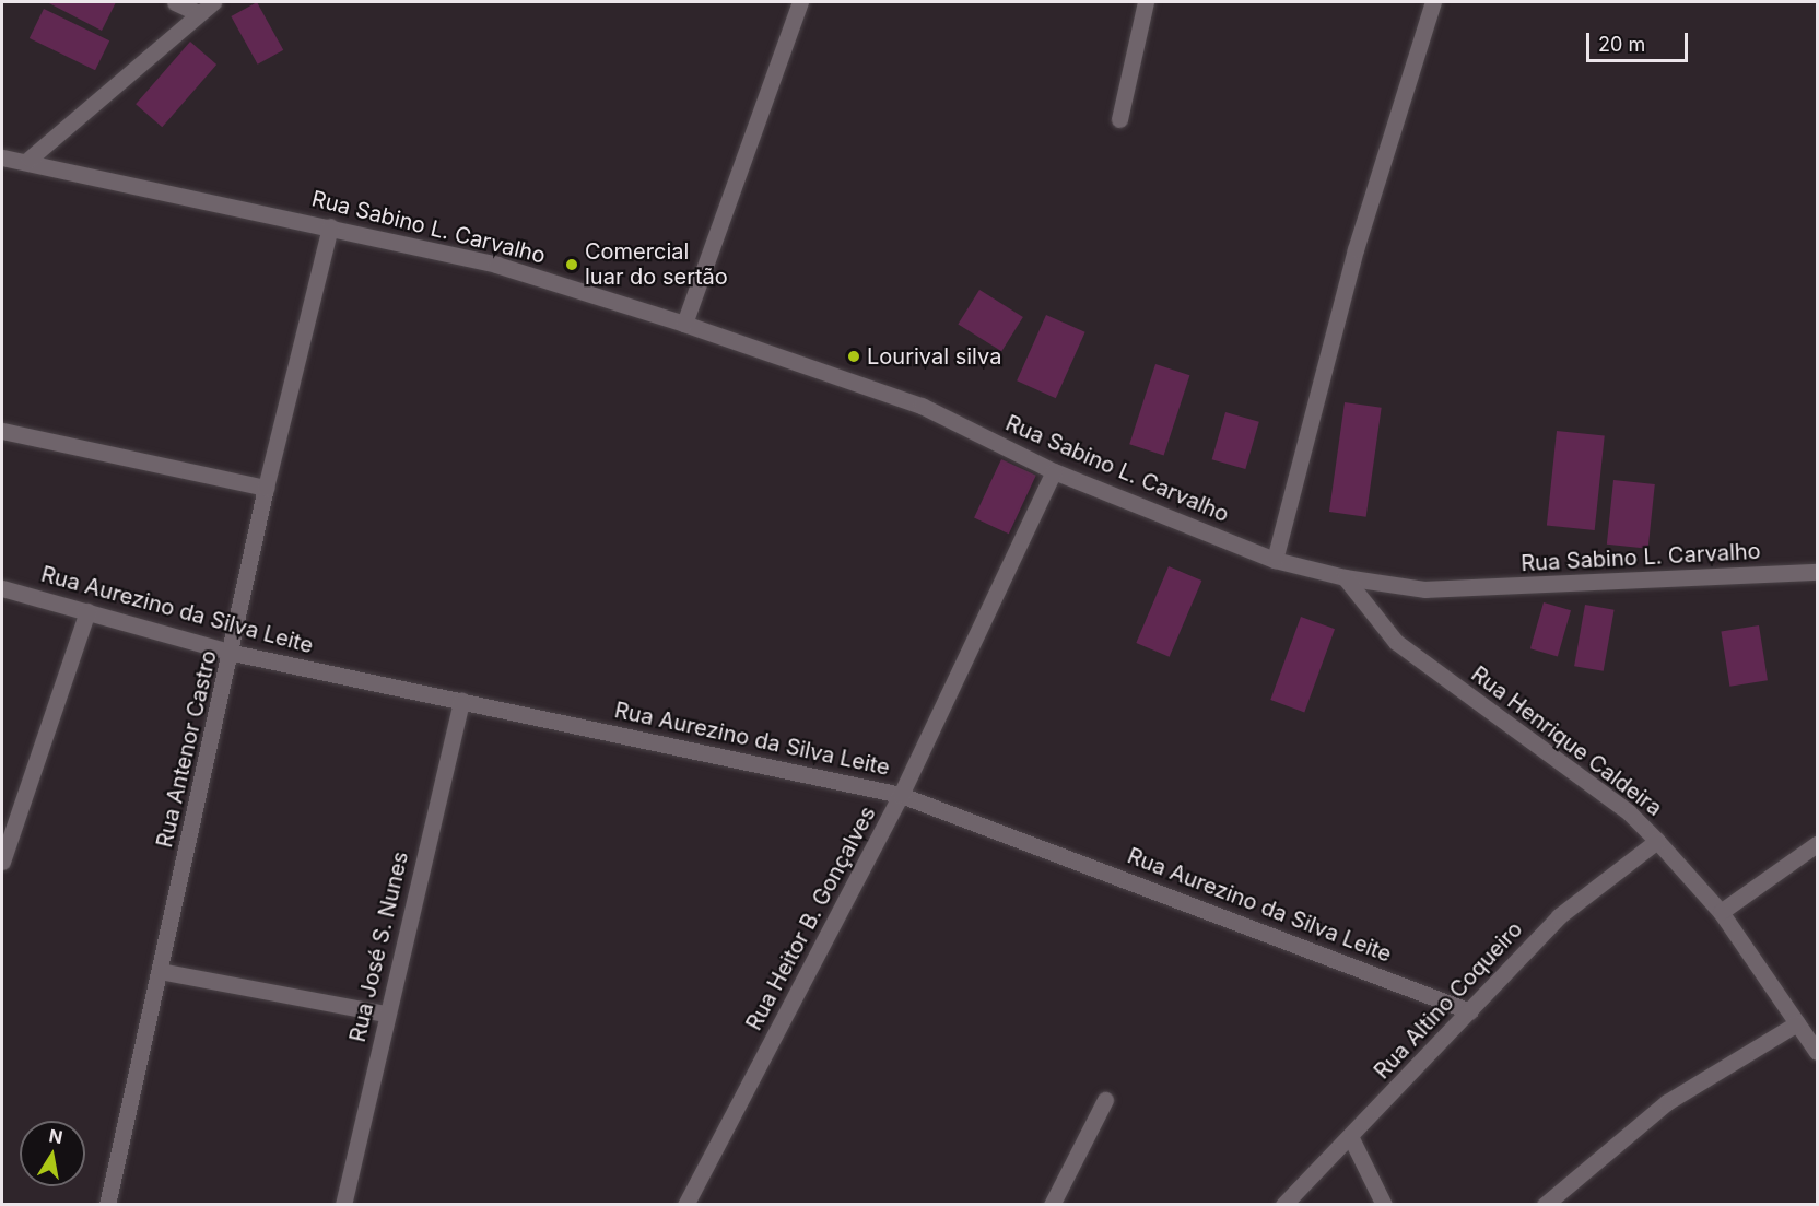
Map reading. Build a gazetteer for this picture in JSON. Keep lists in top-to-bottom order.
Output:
{
  "streets": {
    "street": [
      "Rua Sabino L. Carvalho",
      "Rua Aurezino da Silva Leite",
      "Rua Henrique Caldeira",
      "Rua Antenor Castro",
      "Rua Heitor B. Gonçalves",
      "Rua José S. Nunes",
      "Rua Altino Coqueiro"
    ]
  },
  "crossings": [
    ["Rua Sabino L. Carvalho", "Rua Henrique Caldeira"],
    ["Rua Sabino L. Carvalho", "Rua Antenor Castro"],
    ["Rua Sabino L. Carvalho", "Rua Heitor B. Gonçalves"],
    ["Rua Aurezino da Silva Leite", "Rua Antenor Castro"],
    ["Rua Aurezino da Silva Leite", "Rua Heitor B. Gonçalves"],
    ["Rua Aurezino da Silva Leite", "Rua José S. Nunes"],
    ["Rua Aurezino da Silva Leite", "Rua Altino Coqueiro"],
    ["Rua Henrique Caldeira", "Rua Altino Coqueiro"]
  ],
  "places": ["Comercial luar do sertão", "Lourival silva"],
  "scale_bar": "20 m",
  "north": "top"
}
